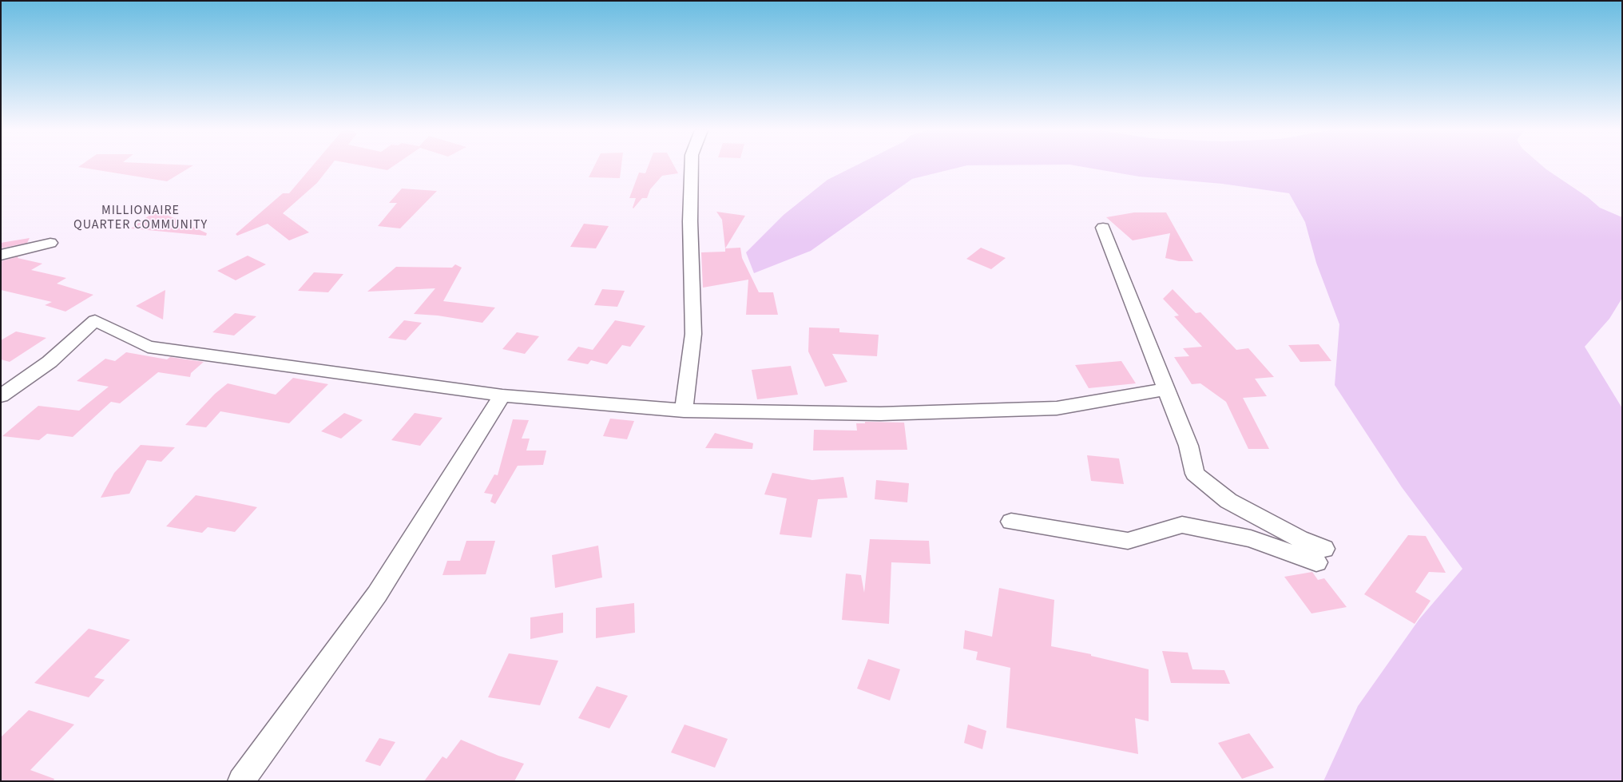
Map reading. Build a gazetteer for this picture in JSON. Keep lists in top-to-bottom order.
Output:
{
  "districts": ["MILLIONAIRE QUARTER COMMUNITY"]
}
